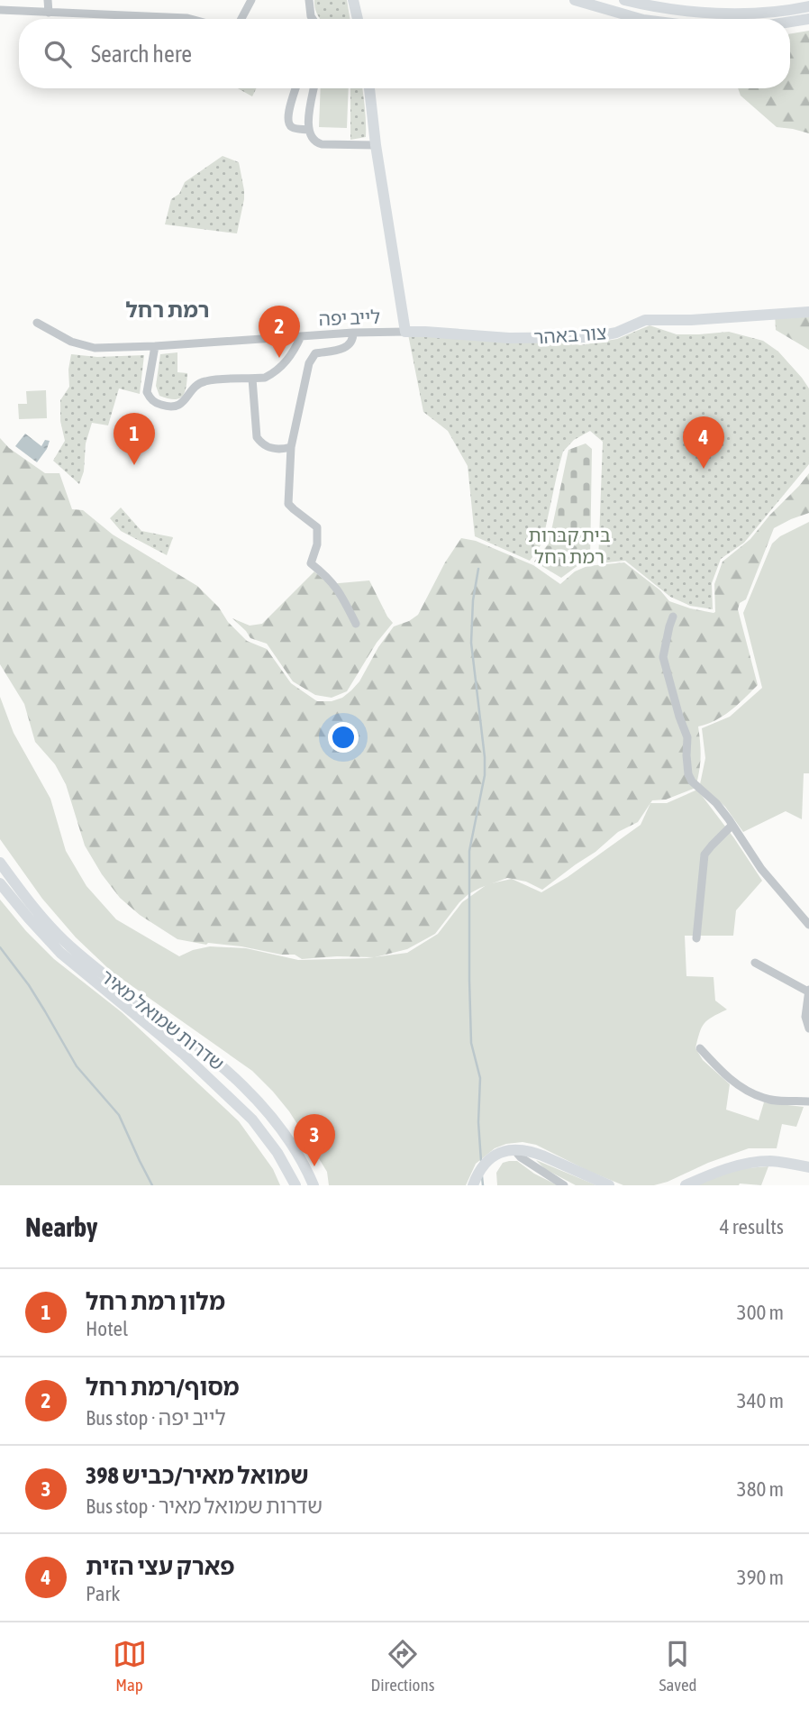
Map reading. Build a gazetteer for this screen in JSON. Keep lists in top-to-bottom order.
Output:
{
  "streets": {
    "main road": ["צור באהר", "שדרות שמואל מאיר"],
    "street": ["לייב יפה"]
  },
  "crossings": [
    ["לייב יפה", "צור באהר"]
  ],
  "districts": ["רמת רחל"],
  "parks": ["בית קברות רמת רחל"],
  "page": {
    "search": "Search here",
    "pins": [
      "2",
      "1",
      "4",
      "3"
    ],
    "heading": ["Nearby", "4 results"],
    "list": [
      {
        "mark": "1",
        "name": "מלון רמת רחל",
        "note": "Hotel",
        "value": "300 m"
      },
      {
        "mark": "2",
        "name": "מסוף/רמת רחל",
        "note": "Bus stop · לייב יפה",
        "value": "340 m"
      },
      {
        "mark": "3",
        "name": "שמואל מאיר/כביש 398",
        "note": "Bus stop · שדרות שמואל מאיר",
        "value": "380 m"
      },
      {
        "mark": "4",
        "name": "פארק עצי הזית",
        "note": "Park",
        "value": "390 m"
      }
    ],
    "nav": ["Map", "Directions", "Saved"]
  }
}
